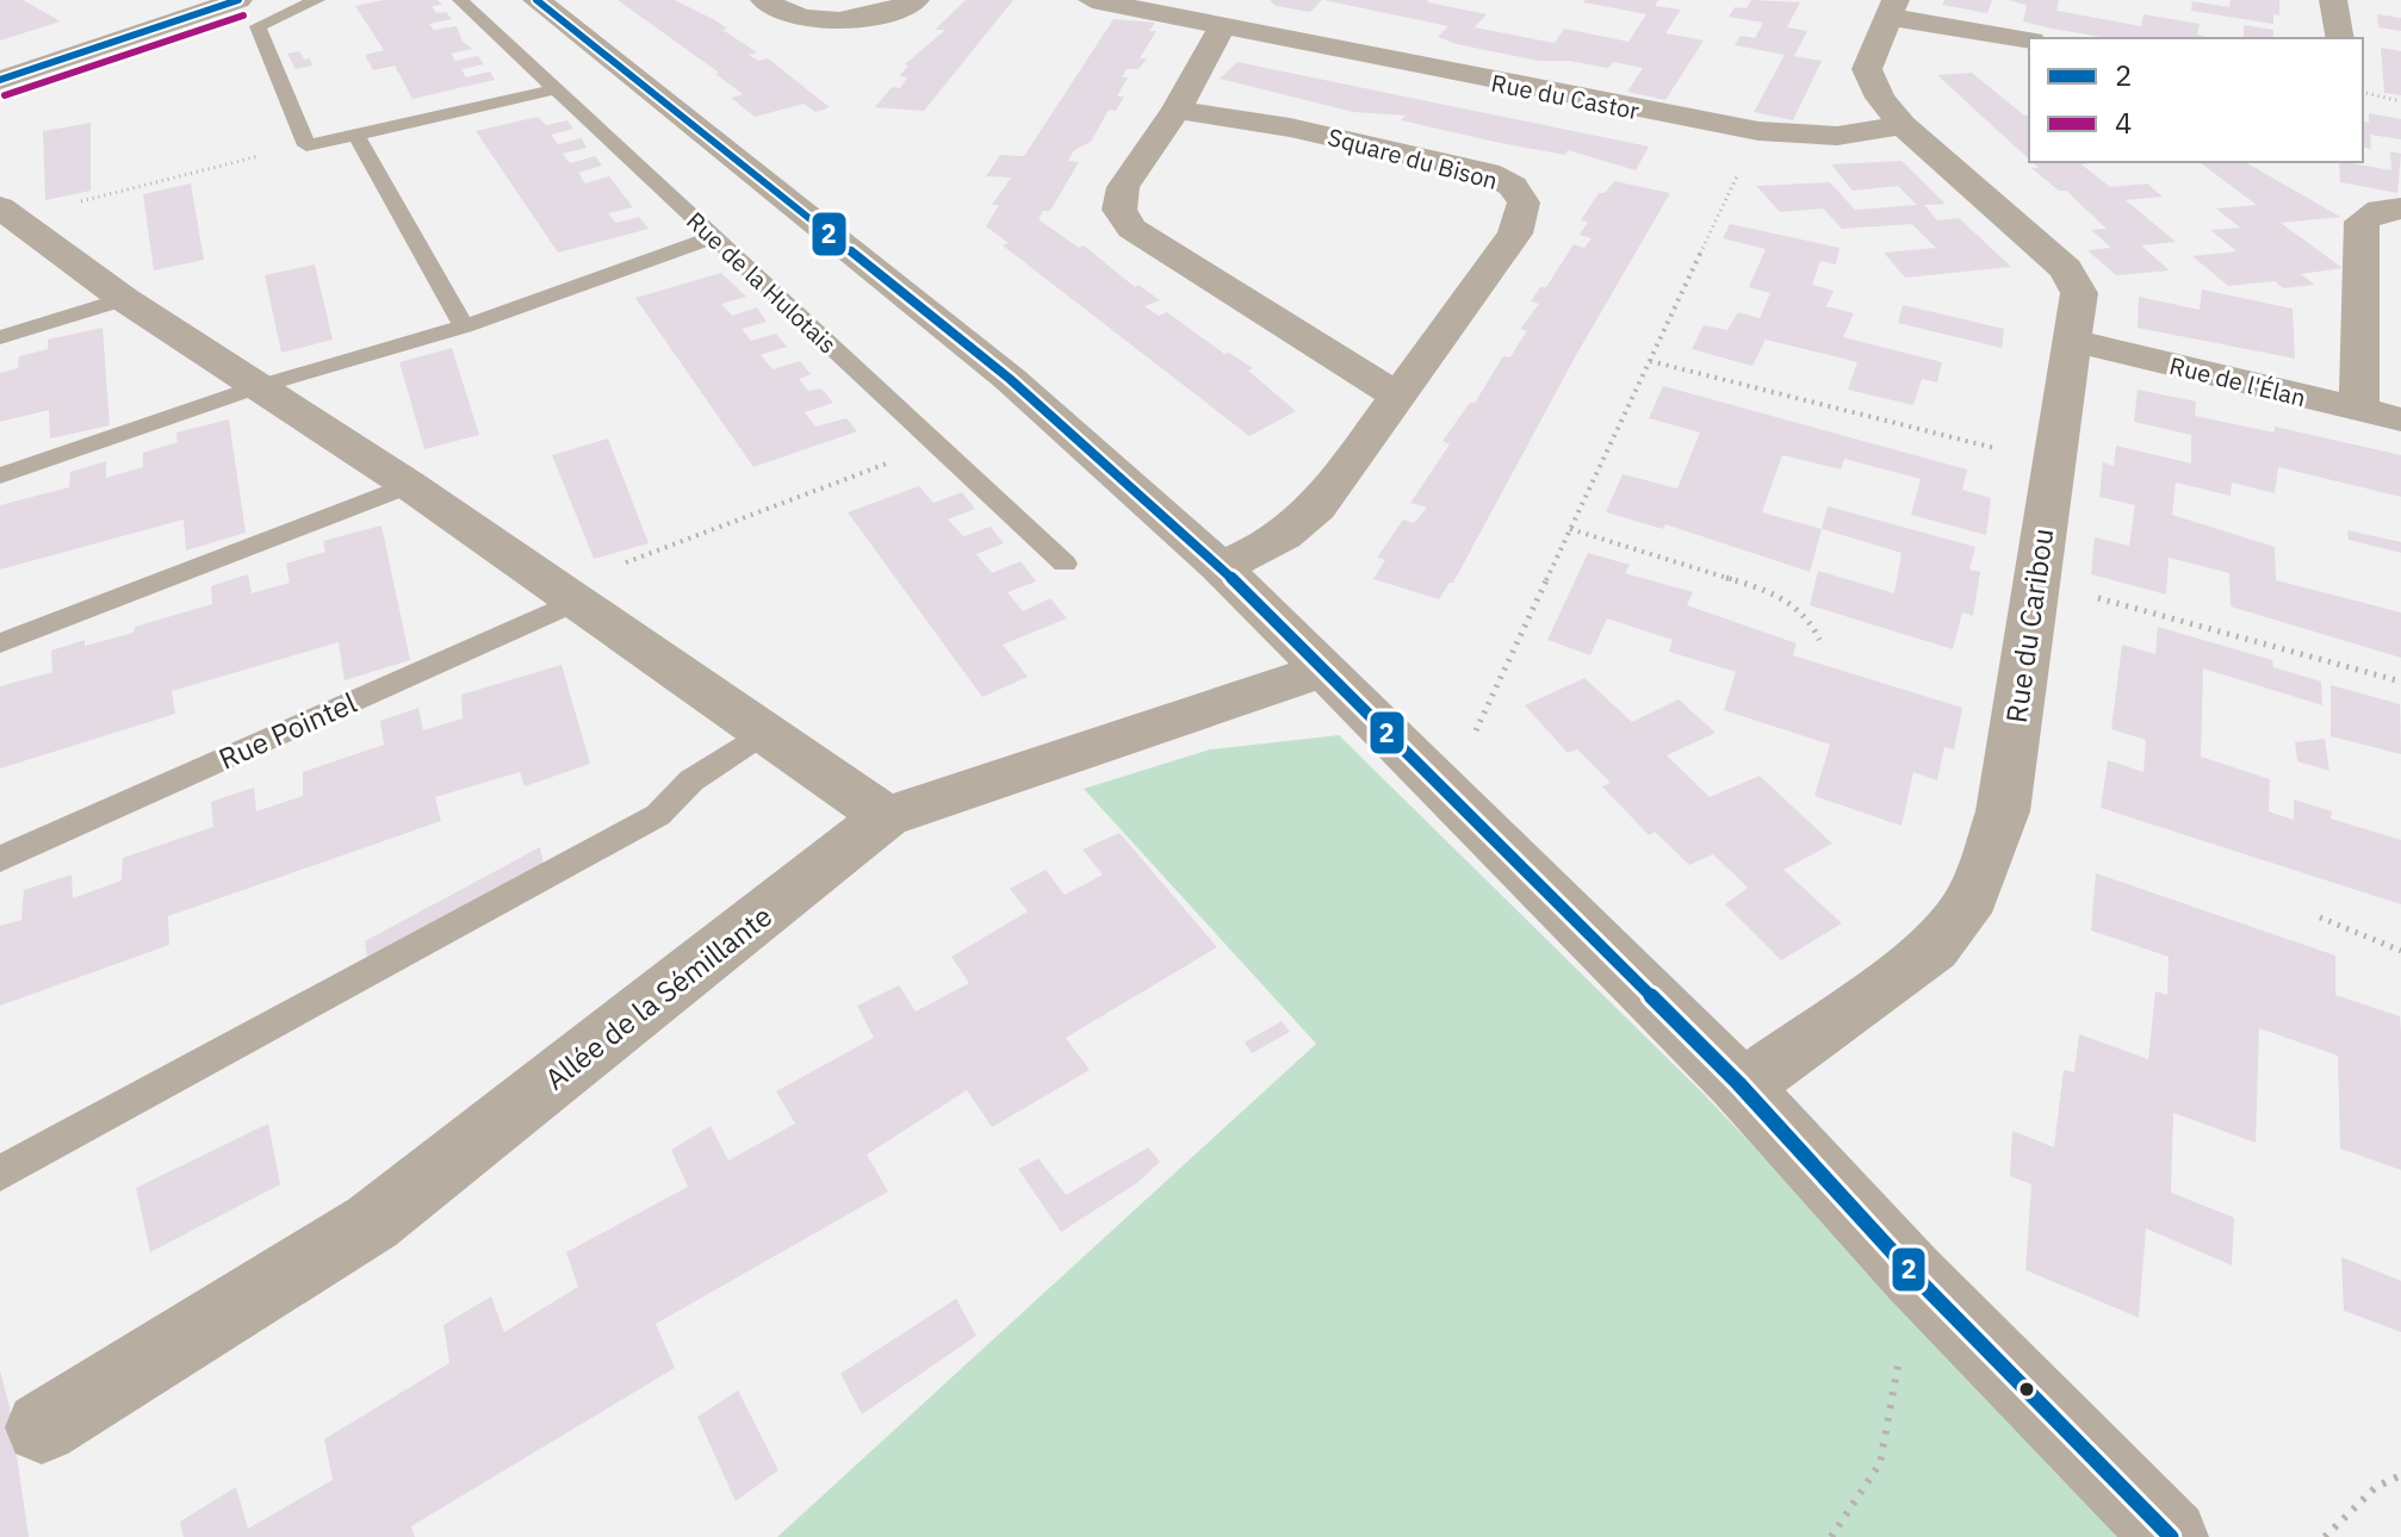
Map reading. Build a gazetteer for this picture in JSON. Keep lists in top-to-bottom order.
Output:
{
  "streets": {
    "street": [
      "Rue du Castor",
      "Square du Bison",
      "Rue de l'Élan",
      "Rue du Caribou",
      "Allée de la Sémillante"
    ],
    "lane": ["Rue de la Hulotais", "Rue Pointel"]
  },
  "crossings": [
    ["Rue du Castor", "Rue du Caribou"],
    ["Rue de l'Élan", "Rue du Caribou"]
  ],
  "lines": ["transit line 2", "transit line 4"],
  "legend": ["2", "4"]
}
